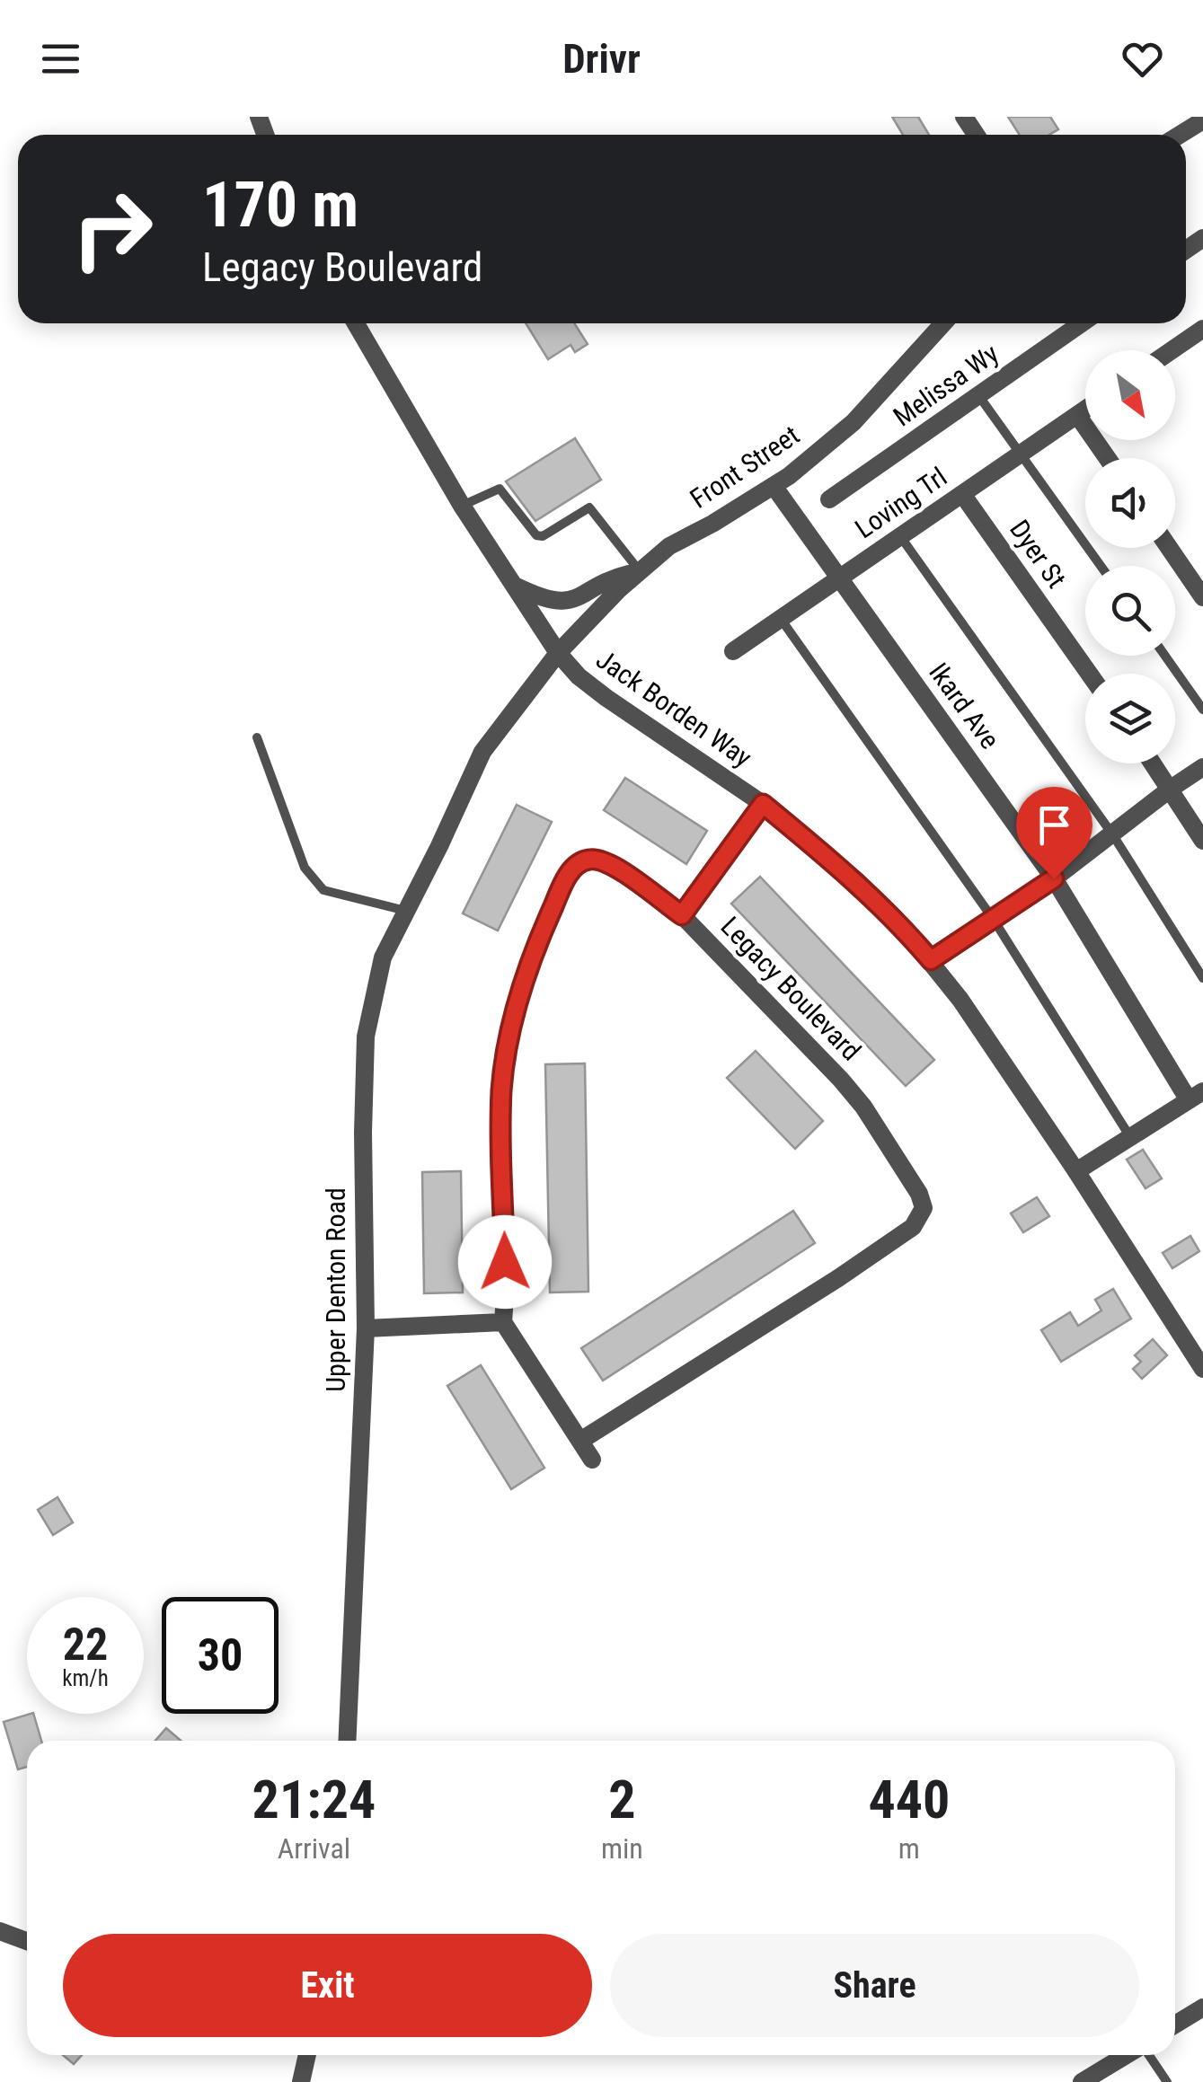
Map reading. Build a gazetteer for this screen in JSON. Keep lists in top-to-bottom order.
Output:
{
  "streets": {
    "street": [
      "Melissa Wy",
      "Front Street",
      "Loving Trl",
      "Dyer St",
      "Ikard Ave",
      "Jack Borden Way",
      "Legacy Boulevard",
      "Upper Denton Road"
    ]
  },
  "crossings": [
    ["Front Street", "Ikard Ave"],
    ["Front Street", "Jack Borden Way"],
    ["Front Street", "Upper Denton Road"],
    ["Loving Trl", "Dyer St"],
    ["Loving Trl", "Ikard Ave"]
  ],
  "north": "bottom right",
  "page": {
    "header": "Drivr",
    "turn": ["170 m", "Legacy Boulevard"],
    "speed": "22 km/h",
    "limit": "30",
    "eta": [
      "21:24",
      "Arrival",
      "2",
      "min",
      "440",
      "m"
    ],
    "buttons": ["Exit", "Share"]
  }
}
